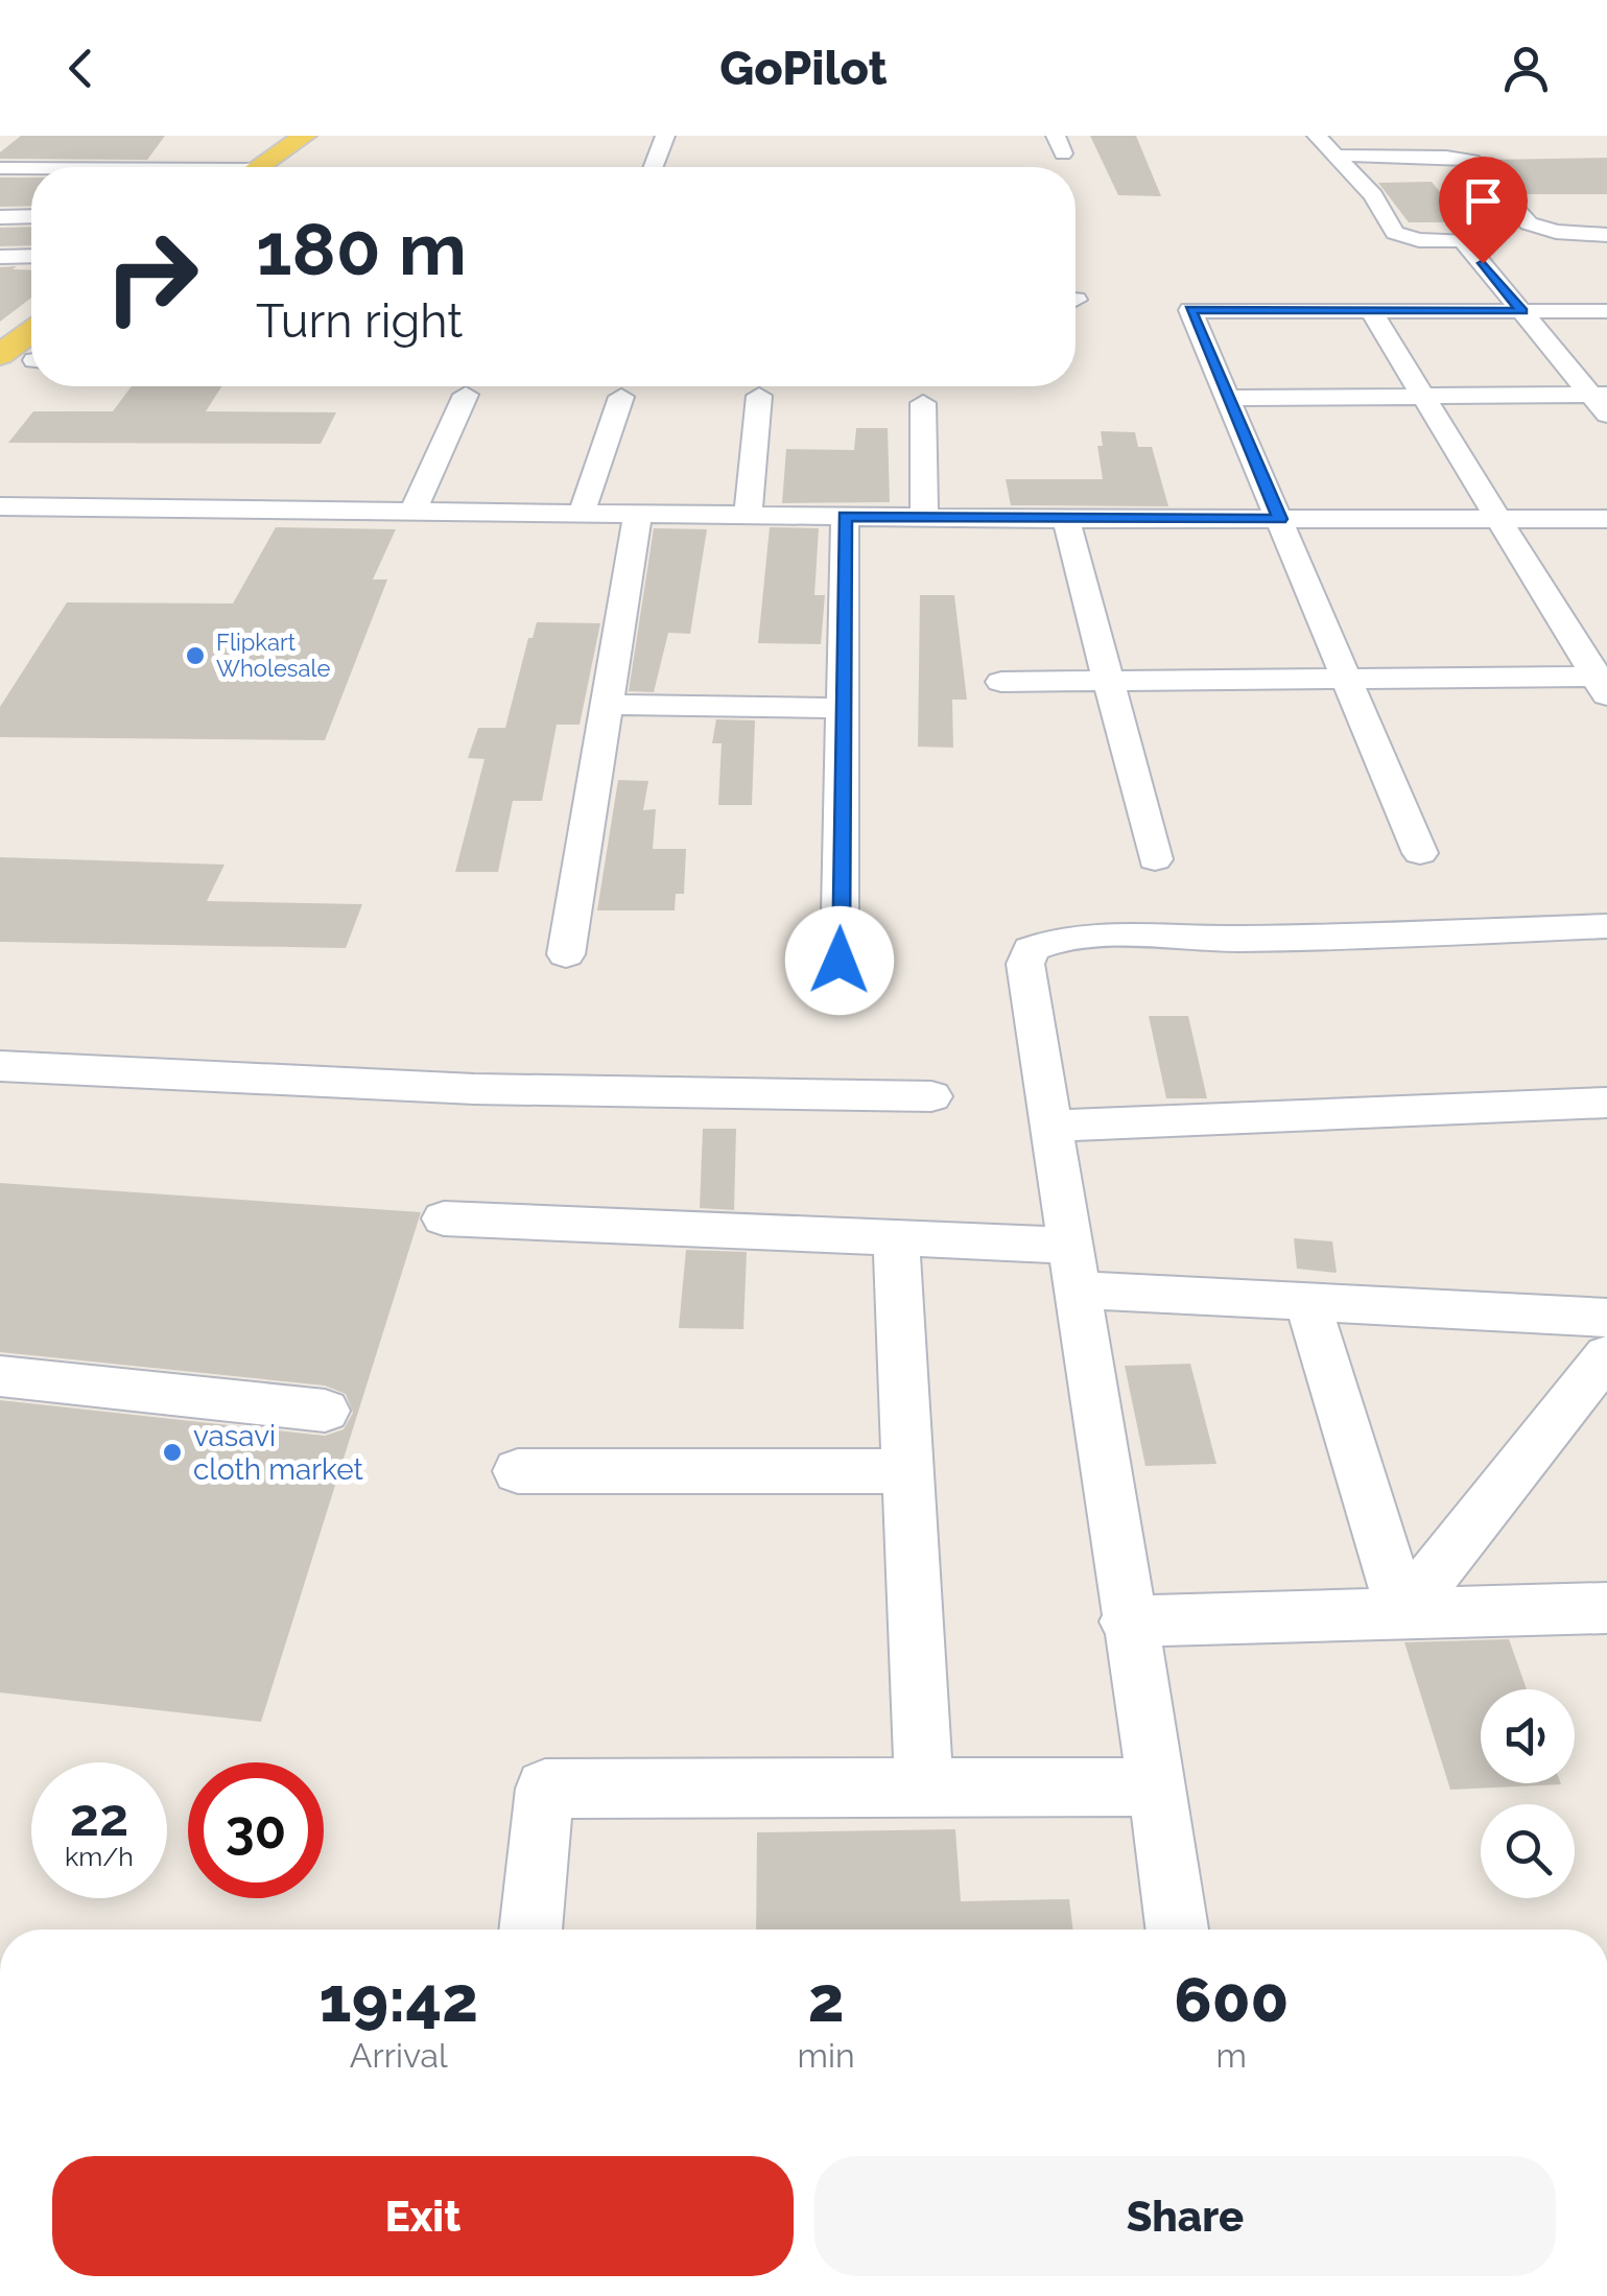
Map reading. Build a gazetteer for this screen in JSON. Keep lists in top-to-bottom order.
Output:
{
  "places": ["Flipkart Wholesale", "vasavi cloth market"],
  "page": {
    "header": "GoPilot",
    "turn": ["180 m", "Turn right"],
    "speed": "22 km/h",
    "limit": "30",
    "eta": [
      "19:42",
      "Arrival",
      "2",
      "min",
      "600",
      "m"
    ],
    "buttons": ["Exit", "Share"]
  }
}
